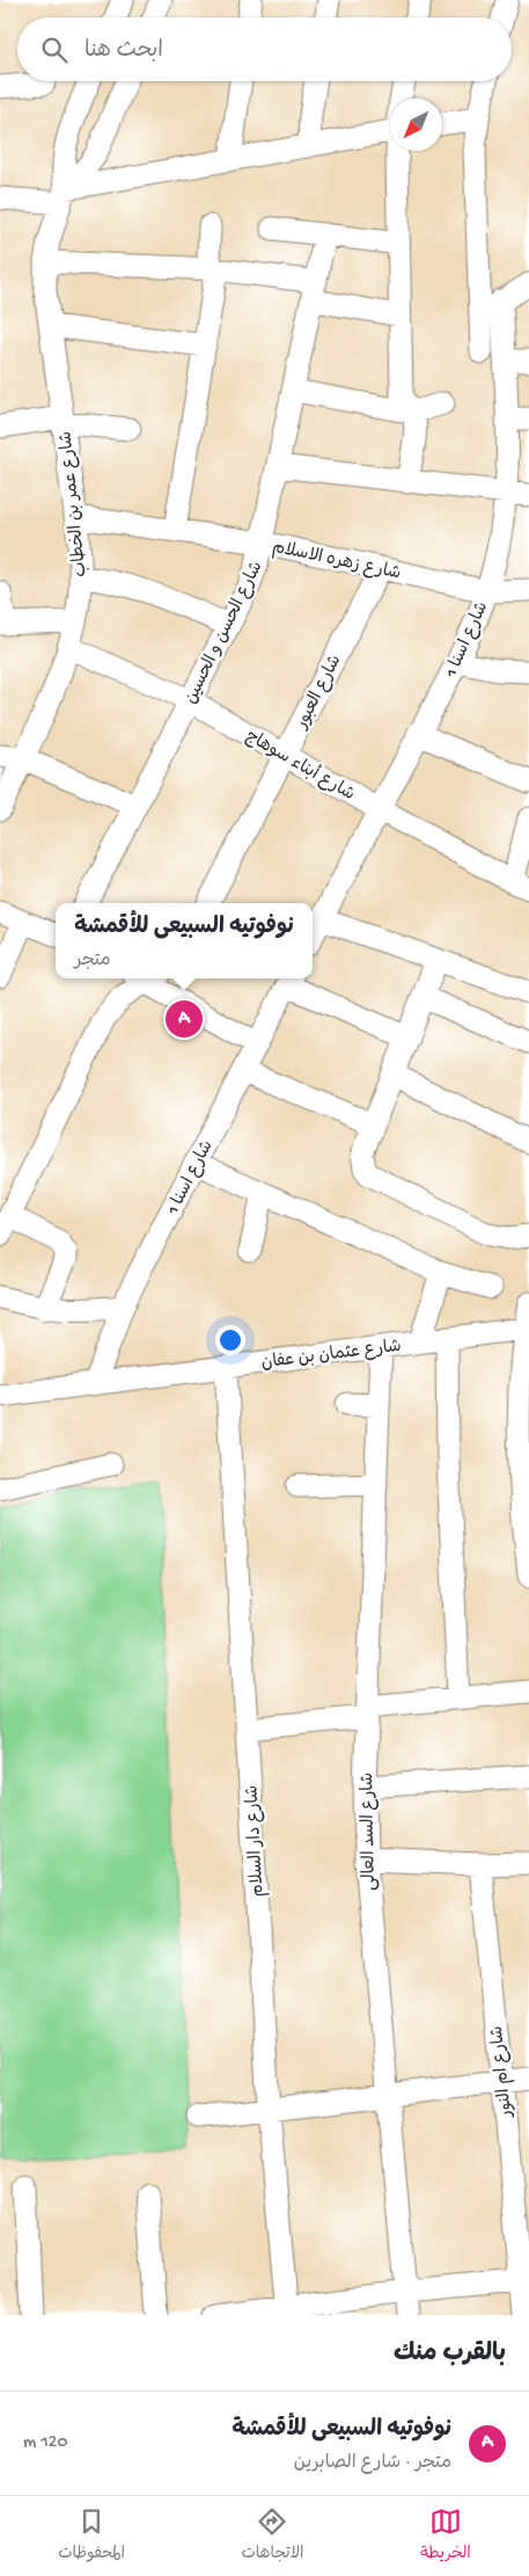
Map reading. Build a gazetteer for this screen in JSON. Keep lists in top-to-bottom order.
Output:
{
  "streets": {
    "street": [
      "شارع عمر بن الخطاب",
      "شارع زهره الاسلام",
      "شارع الحسن و الحسين",
      "شارع اسنا 1",
      "شارع العبور",
      "شارع أبناء سوهاج",
      "شارع عثمان بن عفان",
      "شارع السد العالى",
      "شارع دار السلام",
      "شارع ام النور"
    ]
  },
  "crossings": [
    ["شارع عمر بن الخطاب", "شارع زهره الاسلام"],
    ["شارع عمر بن الخطاب", "شارع أبناء سوهاج"],
    ["شارع زهره الاسلام", "شارع الحسن و الحسين"],
    ["شارع زهره الاسلام", "شارع اسنا 1"],
    ["شارع زهره الاسلام", "شارع العبور"],
    ["شارع الحسن و الحسين", "شارع أبناء سوهاج"],
    ["شارع اسنا 1", "شارع أبناء سوهاج"],
    ["شارع اسنا 1", "شارع عثمان بن عفان"],
    ["شارع العبور", "شارع أبناء سوهاج"],
    ["شارع عثمان بن عفان", "شارع السد العالى"],
    ["شارع عثمان بن عفان", "شارع دار السلام"]
  ],
  "north": "bottom left",
  "page": {
    "search": "ابحث هنا",
    "popup": ["نوفوتيه السبيعى للأقمشة", "متجر"],
    "pins": "A",
    "heading": "بالقرب منك",
    "list": [
      {
        "mark": "A",
        "name": "نوفوتيه السبيعى للأقمشة",
        "note": "متجر · شارع الصابرين",
        "value": "120 m"
      }
    ],
    "nav": ["الخريطة", "الاتجاهات", "المحفوظات"]
  }
}
